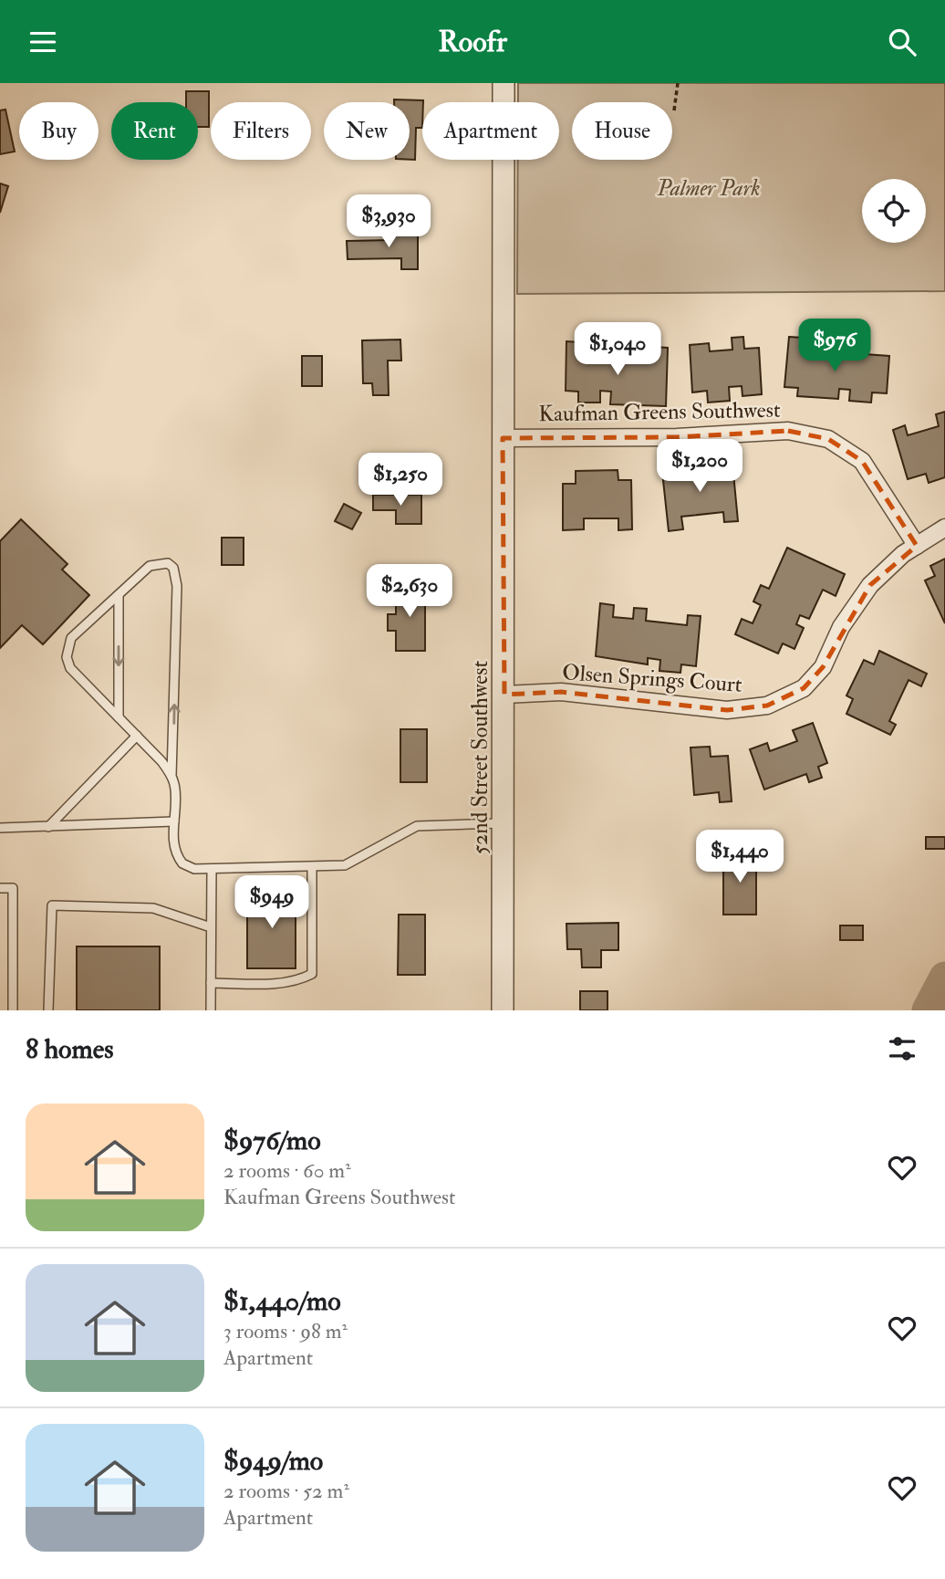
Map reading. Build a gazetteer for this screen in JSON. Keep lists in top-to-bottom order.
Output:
{
  "streets": {
    "street": ["Kaufman Greens Southwest", "Olsen Springs Court", "52nd Street Southwest"]
  },
  "crossings": [
    ["Kaufman Greens Southwest", "Olsen Springs Court"],
    ["Kaufman Greens Southwest", "52nd Street Southwest"],
    ["Olsen Springs Court", "52nd Street Southwest"]
  ],
  "parks": ["Palmer Park"],
  "page": {
    "header": "Roofr",
    "chip": [
      "Buy",
      "Rent",
      "Filters",
      "New",
      "Apartment",
      "House"
    ],
    "price": [
      "$3,930",
      "$976",
      "$1,040",
      "$1,200",
      "$1,250",
      "$2,630",
      "$1,440",
      "$949"
    ],
    "heading": "8 homes",
    "list": [
      {
        "name": "$976/mo",
        "note": "2 rooms · 60 m² · Kaufman Greens Southwest"
      },
      {
        "name": "$1,440/mo",
        "note": "3 rooms · 98 m² · Apartment"
      },
      {
        "name": "$949/mo",
        "note": "2 rooms · 52 m² · Apartment"
      }
    ]
  }
}
